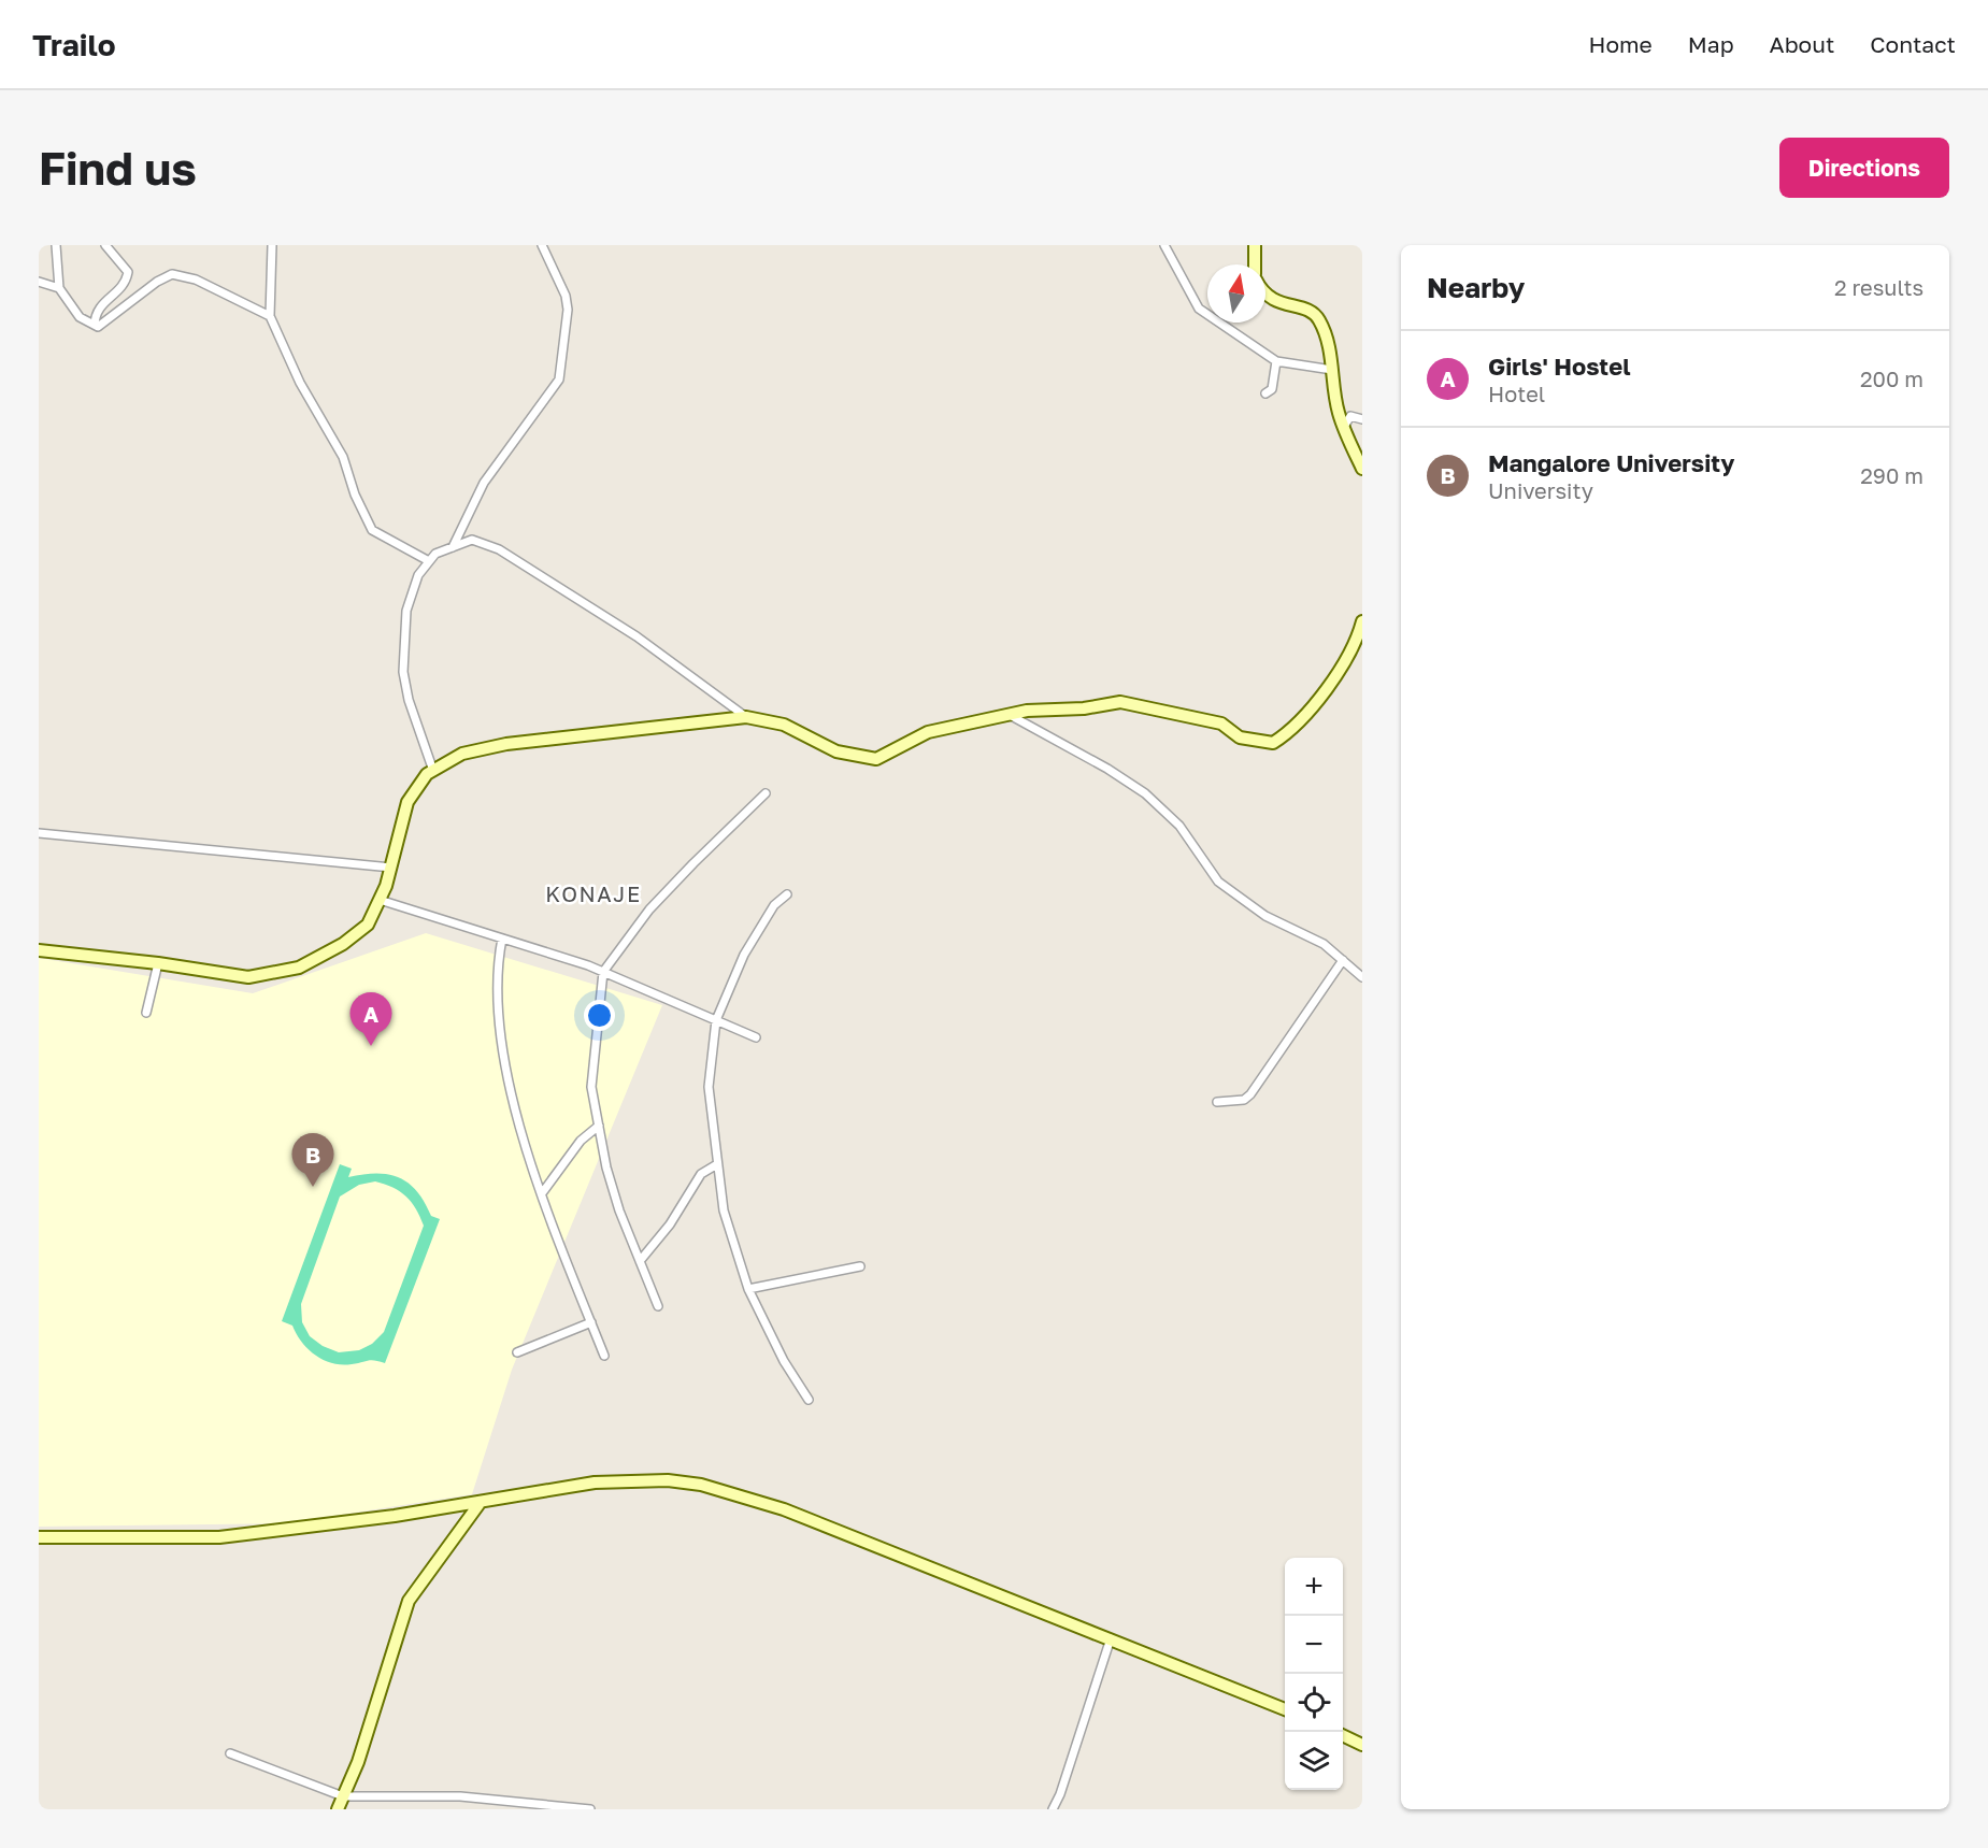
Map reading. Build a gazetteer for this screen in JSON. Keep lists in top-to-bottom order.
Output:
{
  "districts": ["KONAJE"],
  "north": "top",
  "page": {
    "header": "Trailo",
    "nav": [
      "Home",
      "Map",
      "About",
      "Contact"
    ],
    "buttons": "Directions",
    "title": "Find us",
    "heading": ["Nearby", "2 results"],
    "list": [
      {
        "mark": "A",
        "name": "Girls' Hostel",
        "note": "Hotel",
        "value": "200 m"
      },
      {
        "mark": "B",
        "name": "Mangalore University",
        "note": "University",
        "value": "290 m"
      }
    ],
    "pins": ["A", "B"],
    "map_buttons": ["+", "−"]
  }
}
